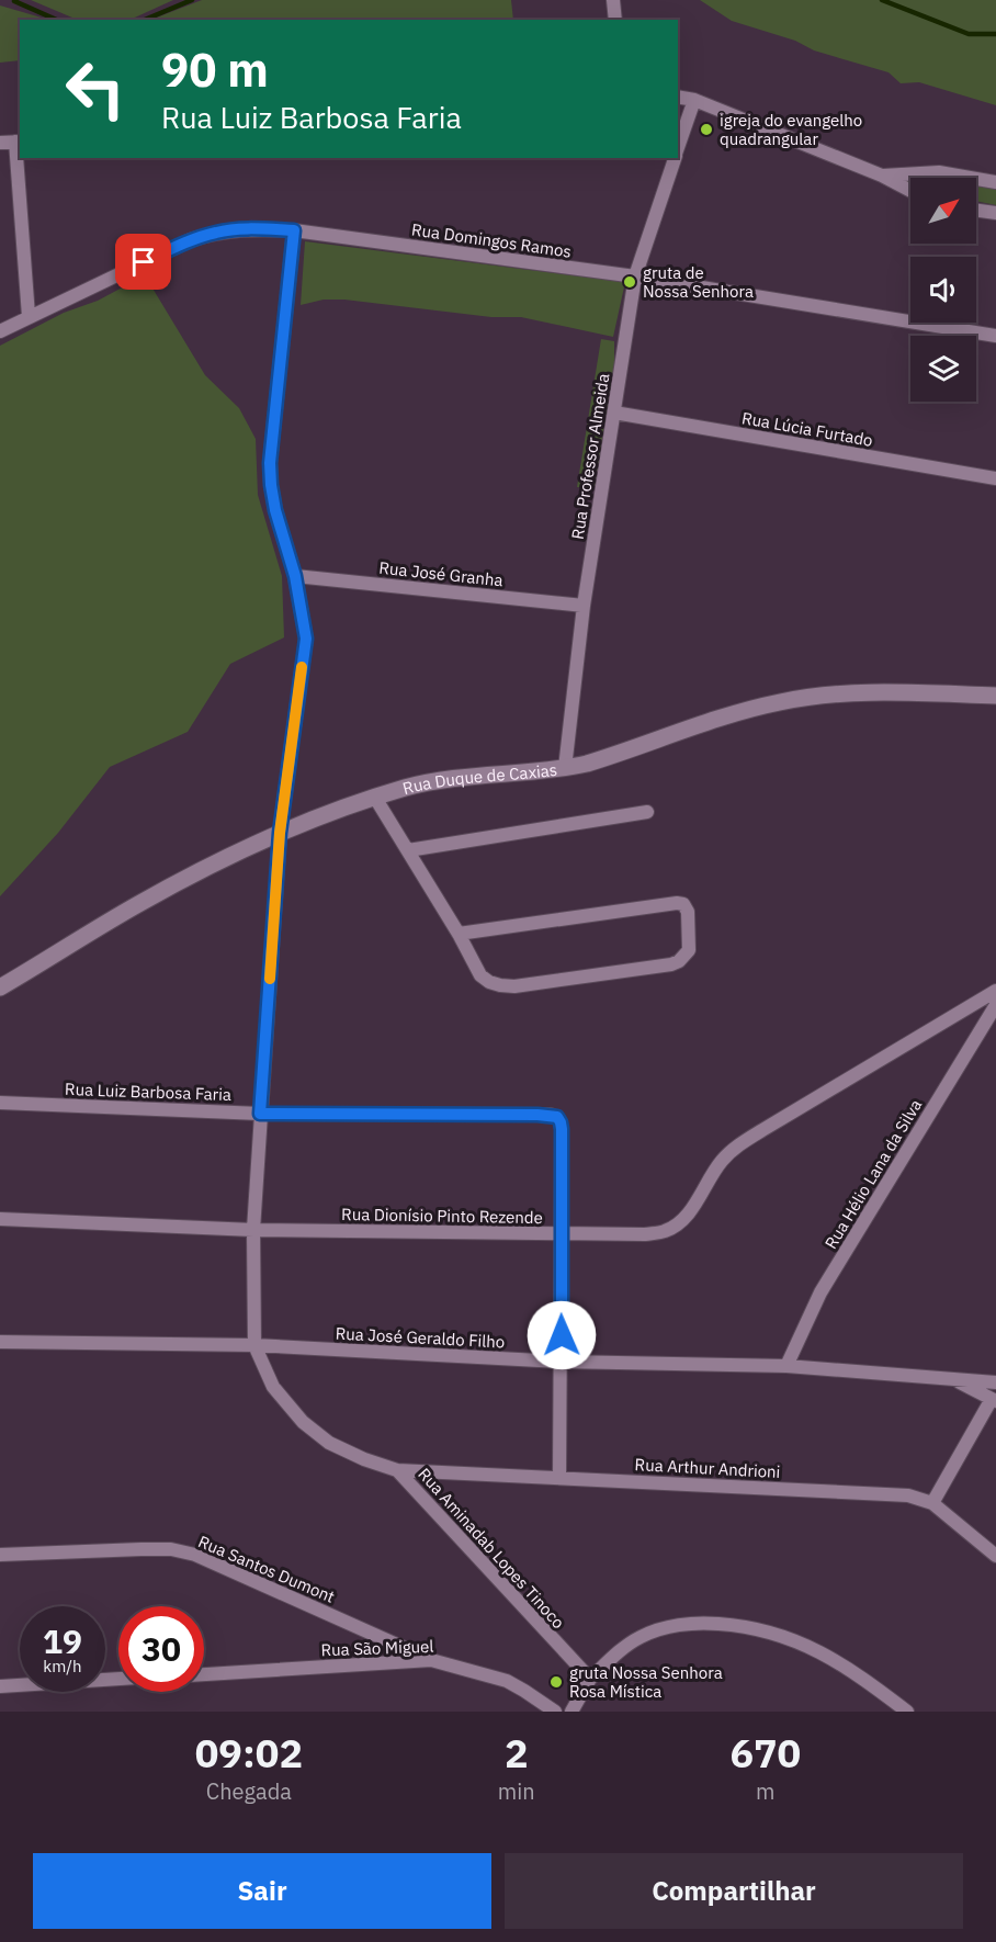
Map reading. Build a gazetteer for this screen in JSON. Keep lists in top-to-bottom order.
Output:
{
  "streets": {
    "street": [
      "Rua Domingos Ramos",
      "Rua Lúcia Furtado",
      "Rua Professor Almeida",
      "Rua José Granha",
      "Rua Duque de Caxias",
      "Rua Luiz Barbosa Faria",
      "Rua Hélio Lana da Silva",
      "Rua Dionísio Pinto Rezende",
      "Rua José Geraldo Filho",
      "Rua Arthur Andrioni",
      "Rua Aminadab Lopes Tinoco",
      "Rua Santos Dumont",
      "Rua São Miguel"
    ]
  },
  "crossings": [
    ["Rua Domingos Ramos", "Rua Professor Almeida"],
    ["Rua Domingos Ramos", "Rua Aminadab Lopes Tinoco"],
    ["Rua Lúcia Furtado", "Rua Professor Almeida"],
    ["Rua Professor Almeida", "Rua José Granha"],
    ["Rua Professor Almeida", "Rua Duque de Caxias"],
    ["Rua José Granha", "Rua Aminadab Lopes Tinoco"],
    ["Rua Duque de Caxias", "Rua Aminadab Lopes Tinoco"],
    ["Rua Luiz Barbosa Faria", "Rua Dionísio Pinto Rezende"],
    ["Rua Luiz Barbosa Faria", "Rua Aminadab Lopes Tinoco"],
    ["Rua Hélio Lana da Silva", "Rua José Geraldo Filho"],
    ["Rua Dionísio Pinto Rezende", "Rua Aminadab Lopes Tinoco"],
    ["Rua José Geraldo Filho", "Rua Aminadab Lopes Tinoco"],
    ["Rua Arthur Andrioni", "Rua Aminadab Lopes Tinoco"],
    ["Rua Santos Dumont", "Rua São Miguel"]
  ],
  "places": ["igreja do evangelho quadrangular", "gruta de Nossa Senhora", "gruta Nossa Senhora Rosa Mística"],
  "north": "top right",
  "page": {
    "turn": ["90 m", "Rua Luiz Barbosa Faria"],
    "speed": "19 km/h",
    "limit": "30",
    "eta": [
      "09:02",
      "Chegada",
      "2",
      "min",
      "670",
      "m"
    ],
    "buttons": ["Sair", "Compartilhar"]
  }
}
